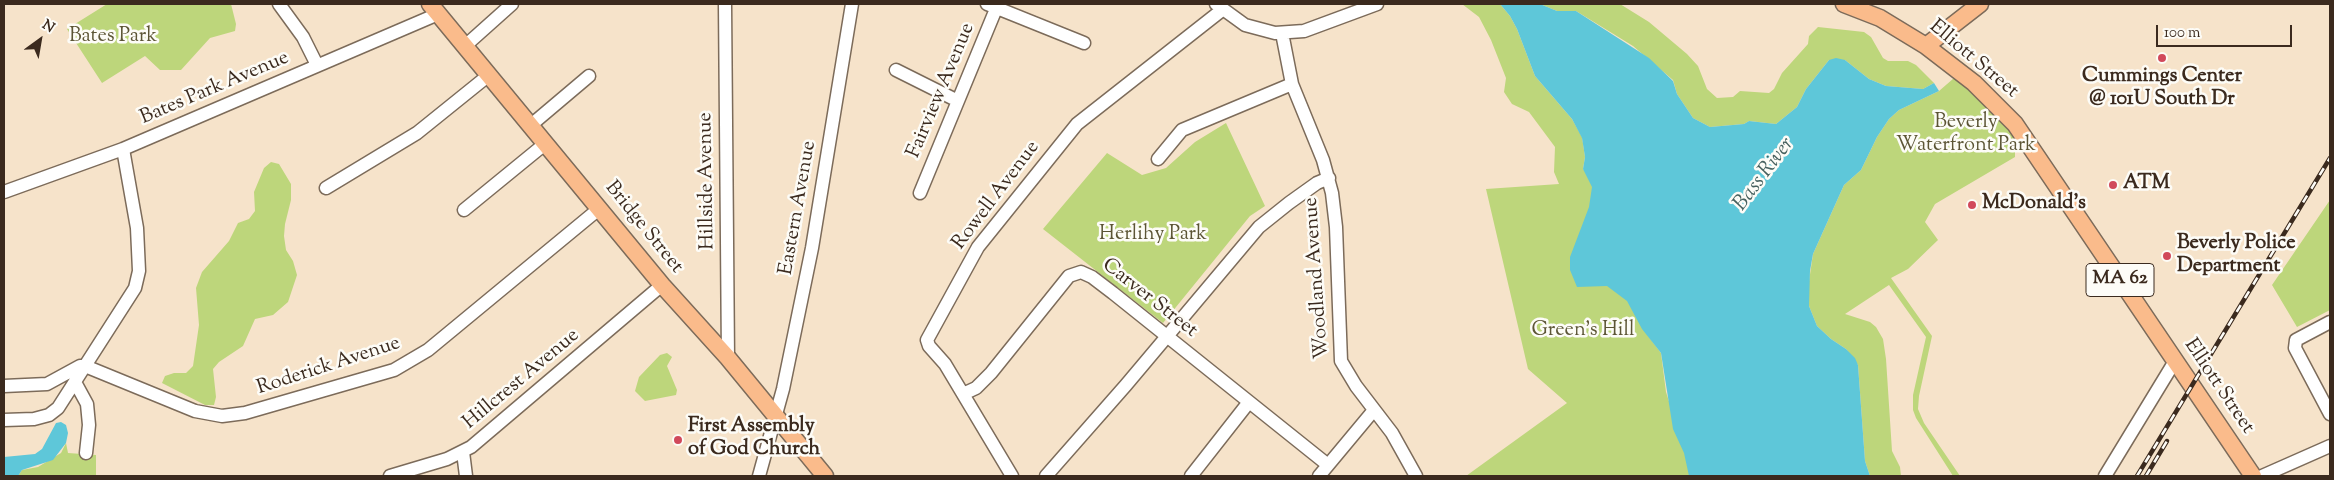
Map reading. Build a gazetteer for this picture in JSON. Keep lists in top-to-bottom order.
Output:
{
  "streets": {
    "main road": ["Elliott Street", "Bridge Street", "MA 62"],
    "street": [
      "Bates Park Avenue",
      "Fairview Avenue",
      "Hillside Avenue",
      "Rowell Avenue",
      "Eastern Avenue",
      "Woodland Avenue",
      "Carver Street",
      "Roderick Avenue",
      "Hillcrest Avenue"
    ]
  },
  "crossings": [
    ["Bates Park Avenue", "Bridge Street"],
    ["Hillside Avenue", "Bridge Street"],
    ["Rowell Avenue", "Carver Street"],
    ["Eastern Avenue", "Bridge Street"],
    ["Bridge Street", "Roderick Avenue"],
    ["Bridge Street", "Hillcrest Avenue"]
  ],
  "water": ["Bass River"],
  "parks": [
    "Bates Park",
    "Beverly Waterfront Park",
    "Herlihy Park",
    "Green's Hill"
  ],
  "places": [
    "Cummings Center @ 101U South Dr",
    "ATM",
    "McDonald's",
    "Beverly Police Department",
    "First Assembly of God Church"
  ],
  "scale_bar": "100 m",
  "north": "top right"
}
